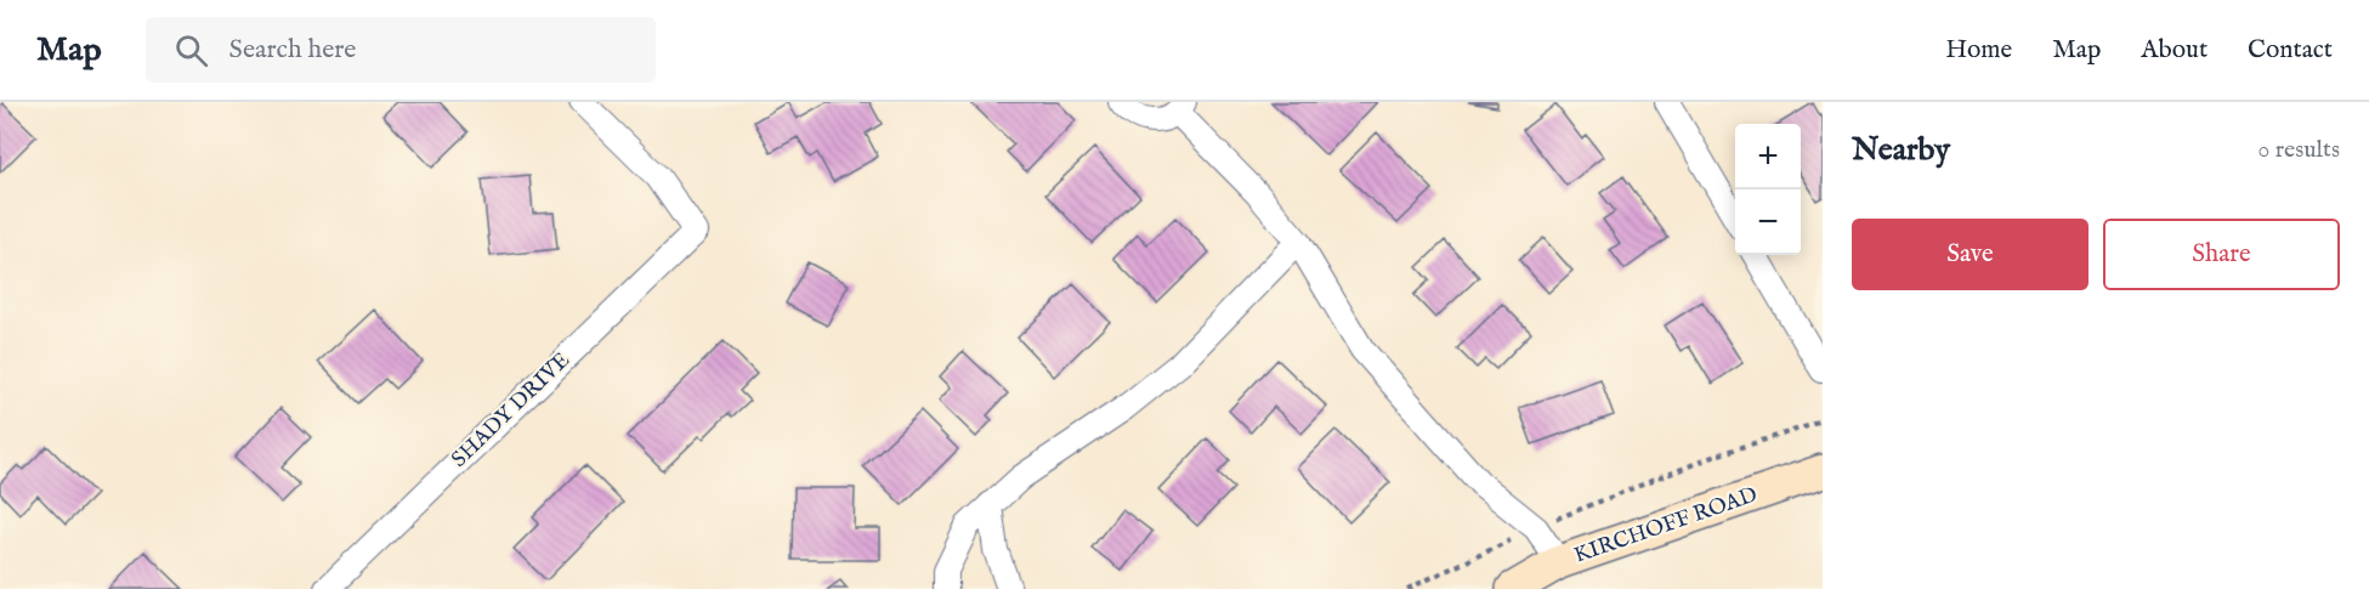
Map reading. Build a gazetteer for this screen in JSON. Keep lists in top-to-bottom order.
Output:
{
  "streets": {
    "main road": ["KIRCHOFF ROAD"],
    "street": ["SHADY DRIVE"]
  },
  "page": {
    "header": "Map",
    "search": "Search here",
    "nav": [
      "Home",
      "Map",
      "About",
      "Contact"
    ],
    "heading": ["Nearby", "0 results"],
    "map_buttons": ["+", "−"],
    "buttons": ["Save", "Share"]
  }
}
